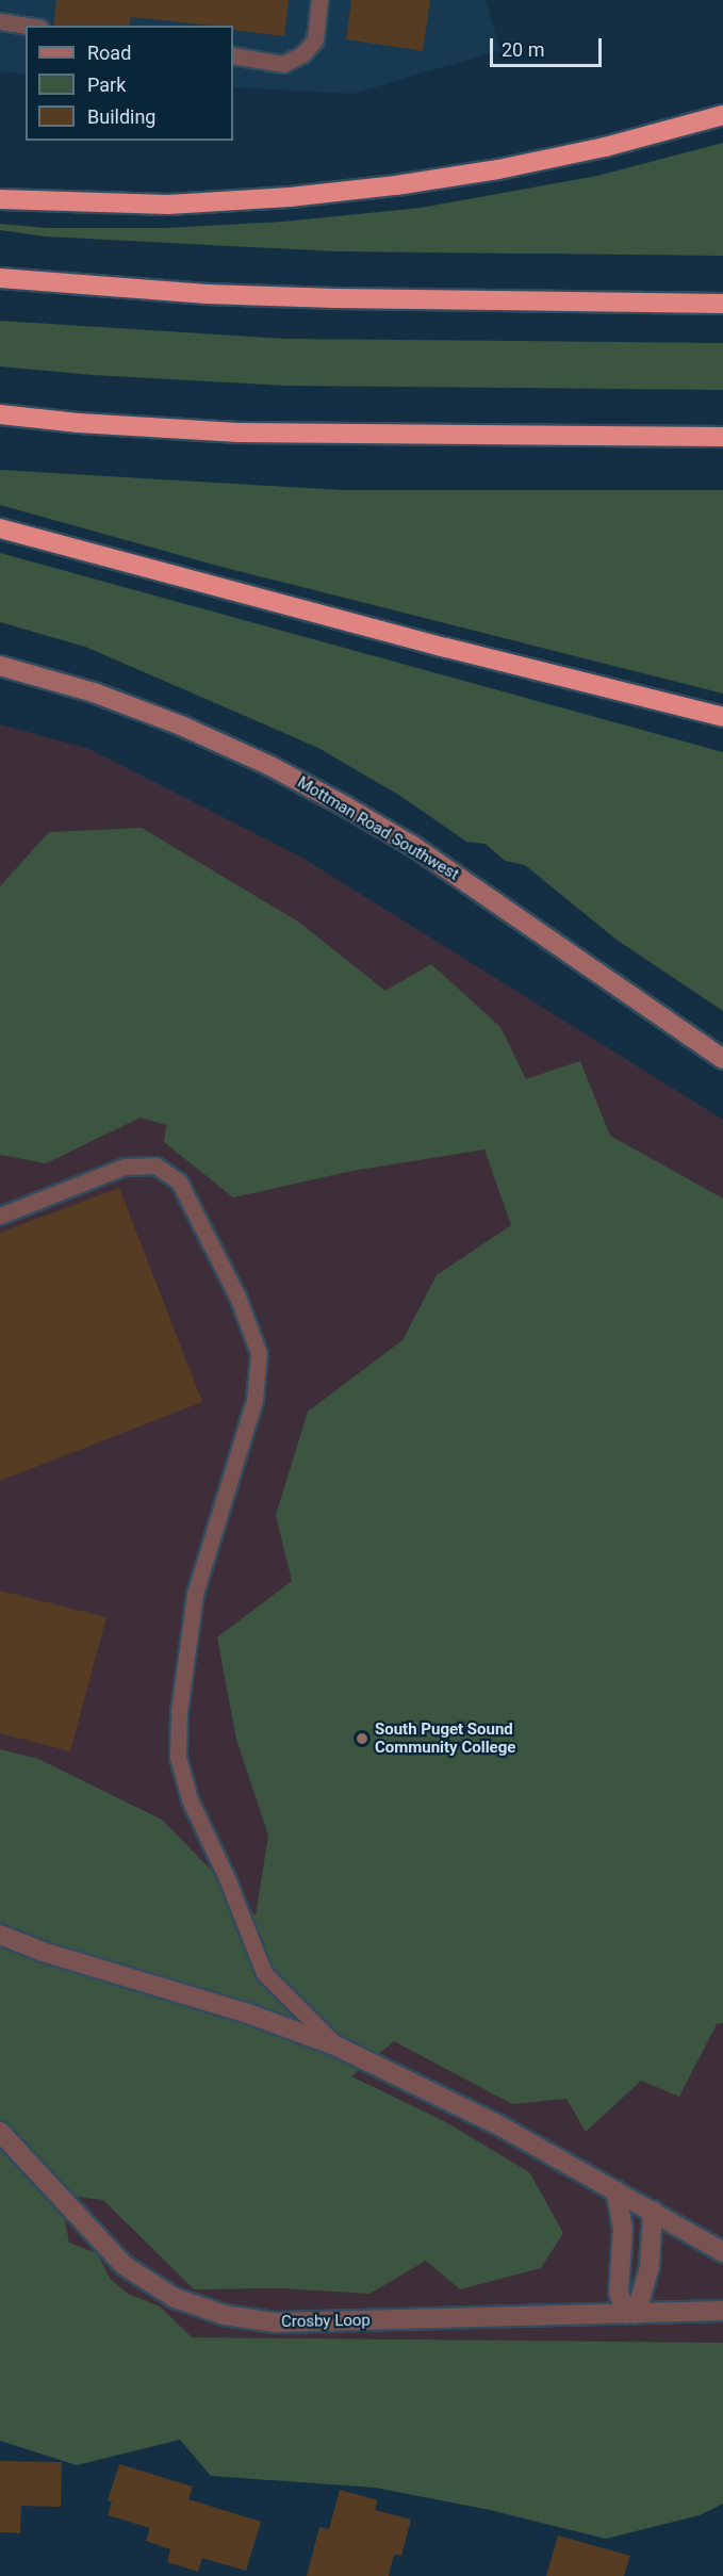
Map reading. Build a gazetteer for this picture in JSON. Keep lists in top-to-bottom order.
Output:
{
  "streets": {
    "street": ["Mottman Road Southwest", "Crosby Loop"]
  },
  "places": ["South Puget Sound Community College"],
  "legend": ["Road", "Park", "Building"],
  "scale_bar": "20 m"
}
